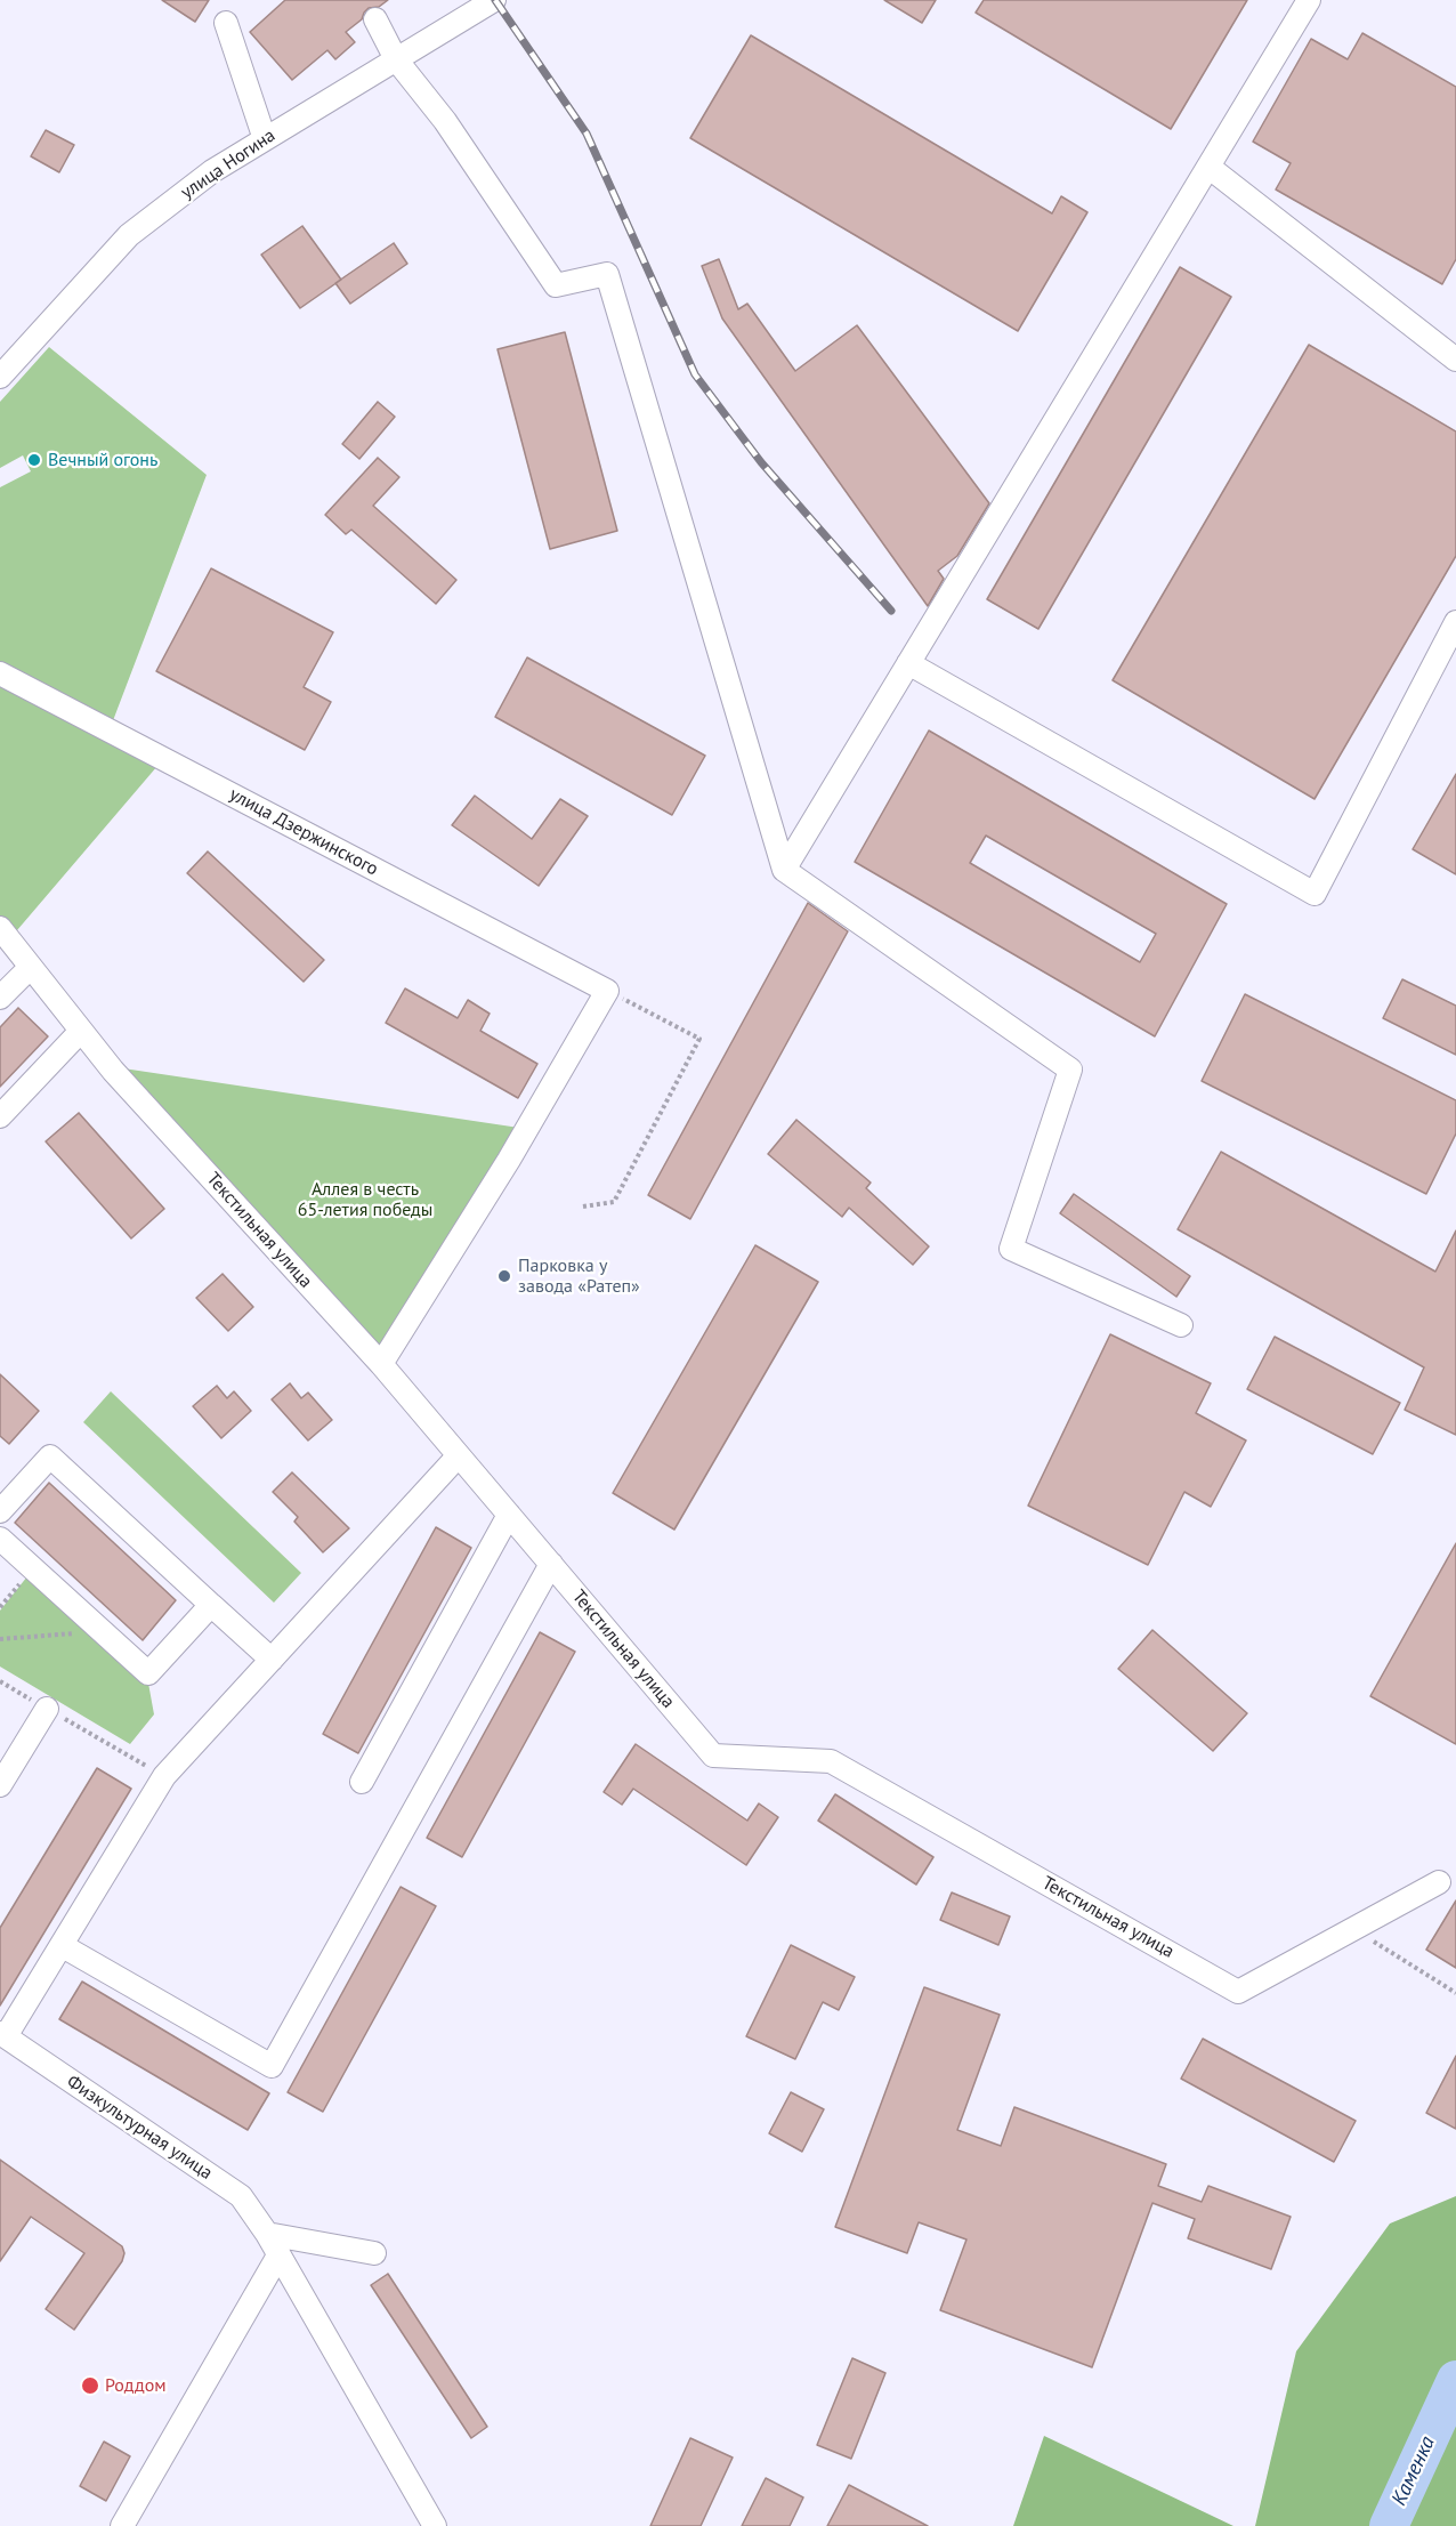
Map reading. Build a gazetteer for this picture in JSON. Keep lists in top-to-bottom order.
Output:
{
  "streets": {
    "street": [
      "улица Ногина",
      "улица Дзержинского",
      "Текстильная улица",
      "Физкультурная улица"
    ]
  },
  "water": ["Каменка"],
  "parks": ["Аллея в честь 65-летия победы"],
  "places": ["Вечный огонь", "Парковка у завода «Ратеп»", "Роддом"]
}
